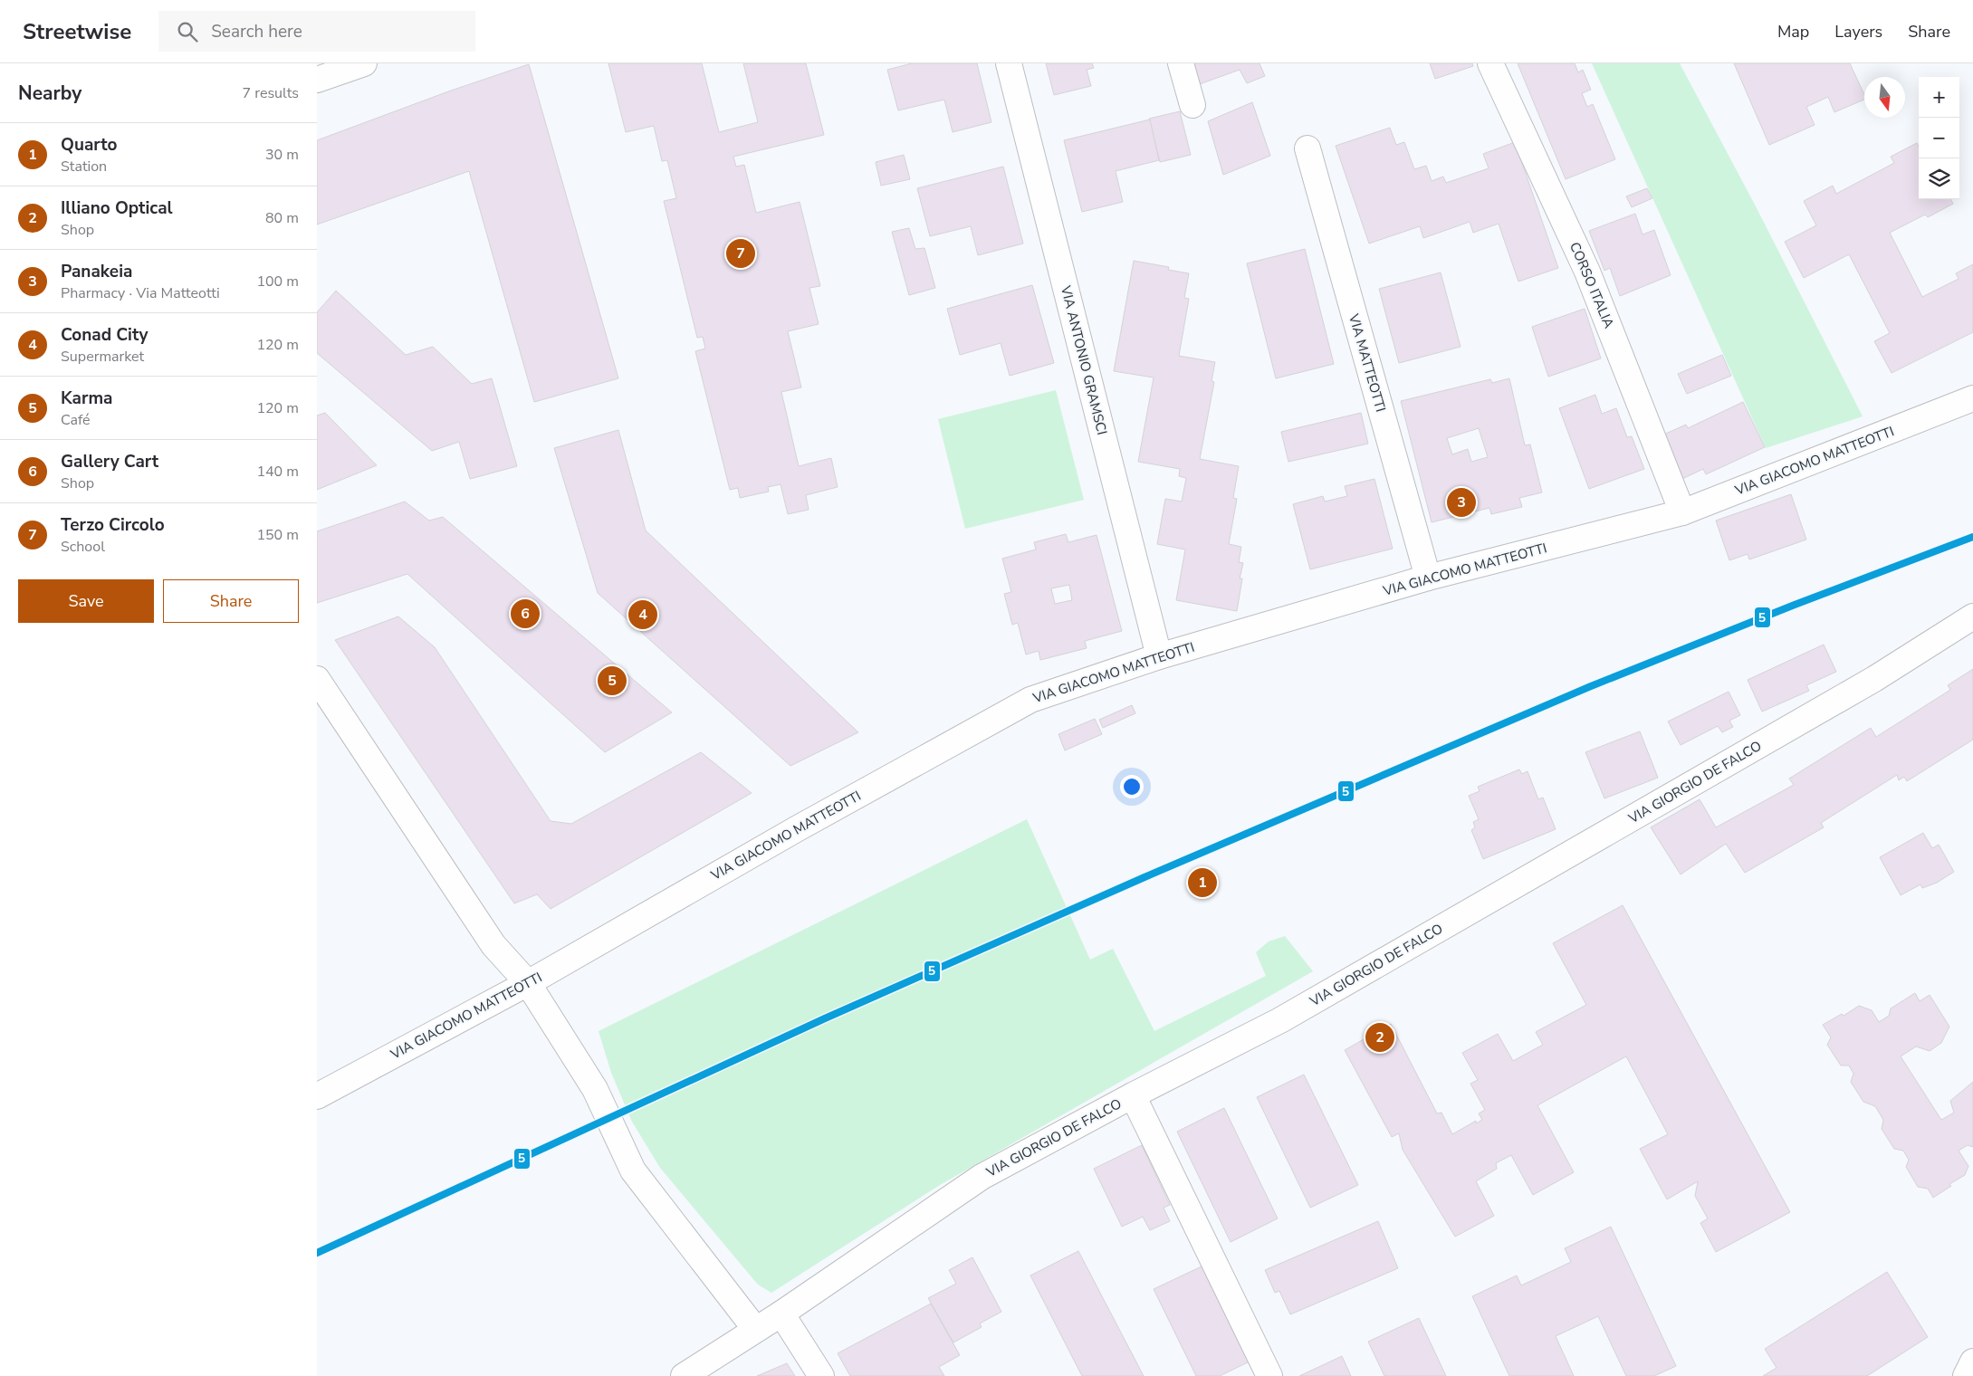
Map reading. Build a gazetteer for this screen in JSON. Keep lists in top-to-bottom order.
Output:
{
  "streets": {
    "street": [
      "CORSO ITALIA",
      "VIA ANTONIO GRAMSCI",
      "VIA MATTEOTTI",
      "VIA GIACOMO MATTEOTTI",
      "VIA GIORGIO DE FALCO"
    ]
  },
  "crossings": [
    ["CORSO ITALIA", "VIA GIACOMO MATTEOTTI"],
    ["VIA ANTONIO GRAMSCI", "VIA GIACOMO MATTEOTTI"],
    ["VIA MATTEOTTI", "VIA GIACOMO MATTEOTTI"]
  ],
  "lines": ["transit line 5"],
  "north": "bottom",
  "page": {
    "header": "Streetwise",
    "search": "Search here",
    "nav": ["Map", "Layers", "Share"],
    "heading": ["Nearby", "7 results"],
    "map_buttons": ["+", "−"],
    "list": [
      {
        "mark": "1",
        "name": "Quarto",
        "note": "Station",
        "value": "30 m"
      },
      {
        "mark": "2",
        "name": "Illiano Optical",
        "note": "Shop",
        "value": "80 m"
      },
      {
        "mark": "3",
        "name": "Panakeia",
        "note": "Pharmacy · Via Matteotti",
        "value": "100 m"
      },
      {
        "mark": "4",
        "name": "Conad City",
        "note": "Supermarket",
        "value": "120 m"
      },
      {
        "mark": "5",
        "name": "Karma",
        "note": "Café",
        "value": "120 m"
      },
      {
        "mark": "6",
        "name": "Gallery Cart",
        "note": "Shop",
        "value": "140 m"
      },
      {
        "mark": "7",
        "name": "Terzo Circolo",
        "note": "School",
        "value": "150 m"
      }
    ],
    "pins": [
      "7",
      "3",
      "6",
      "4",
      "5",
      "1",
      "2"
    ],
    "buttons": ["Save", "Share"]
  }
}
